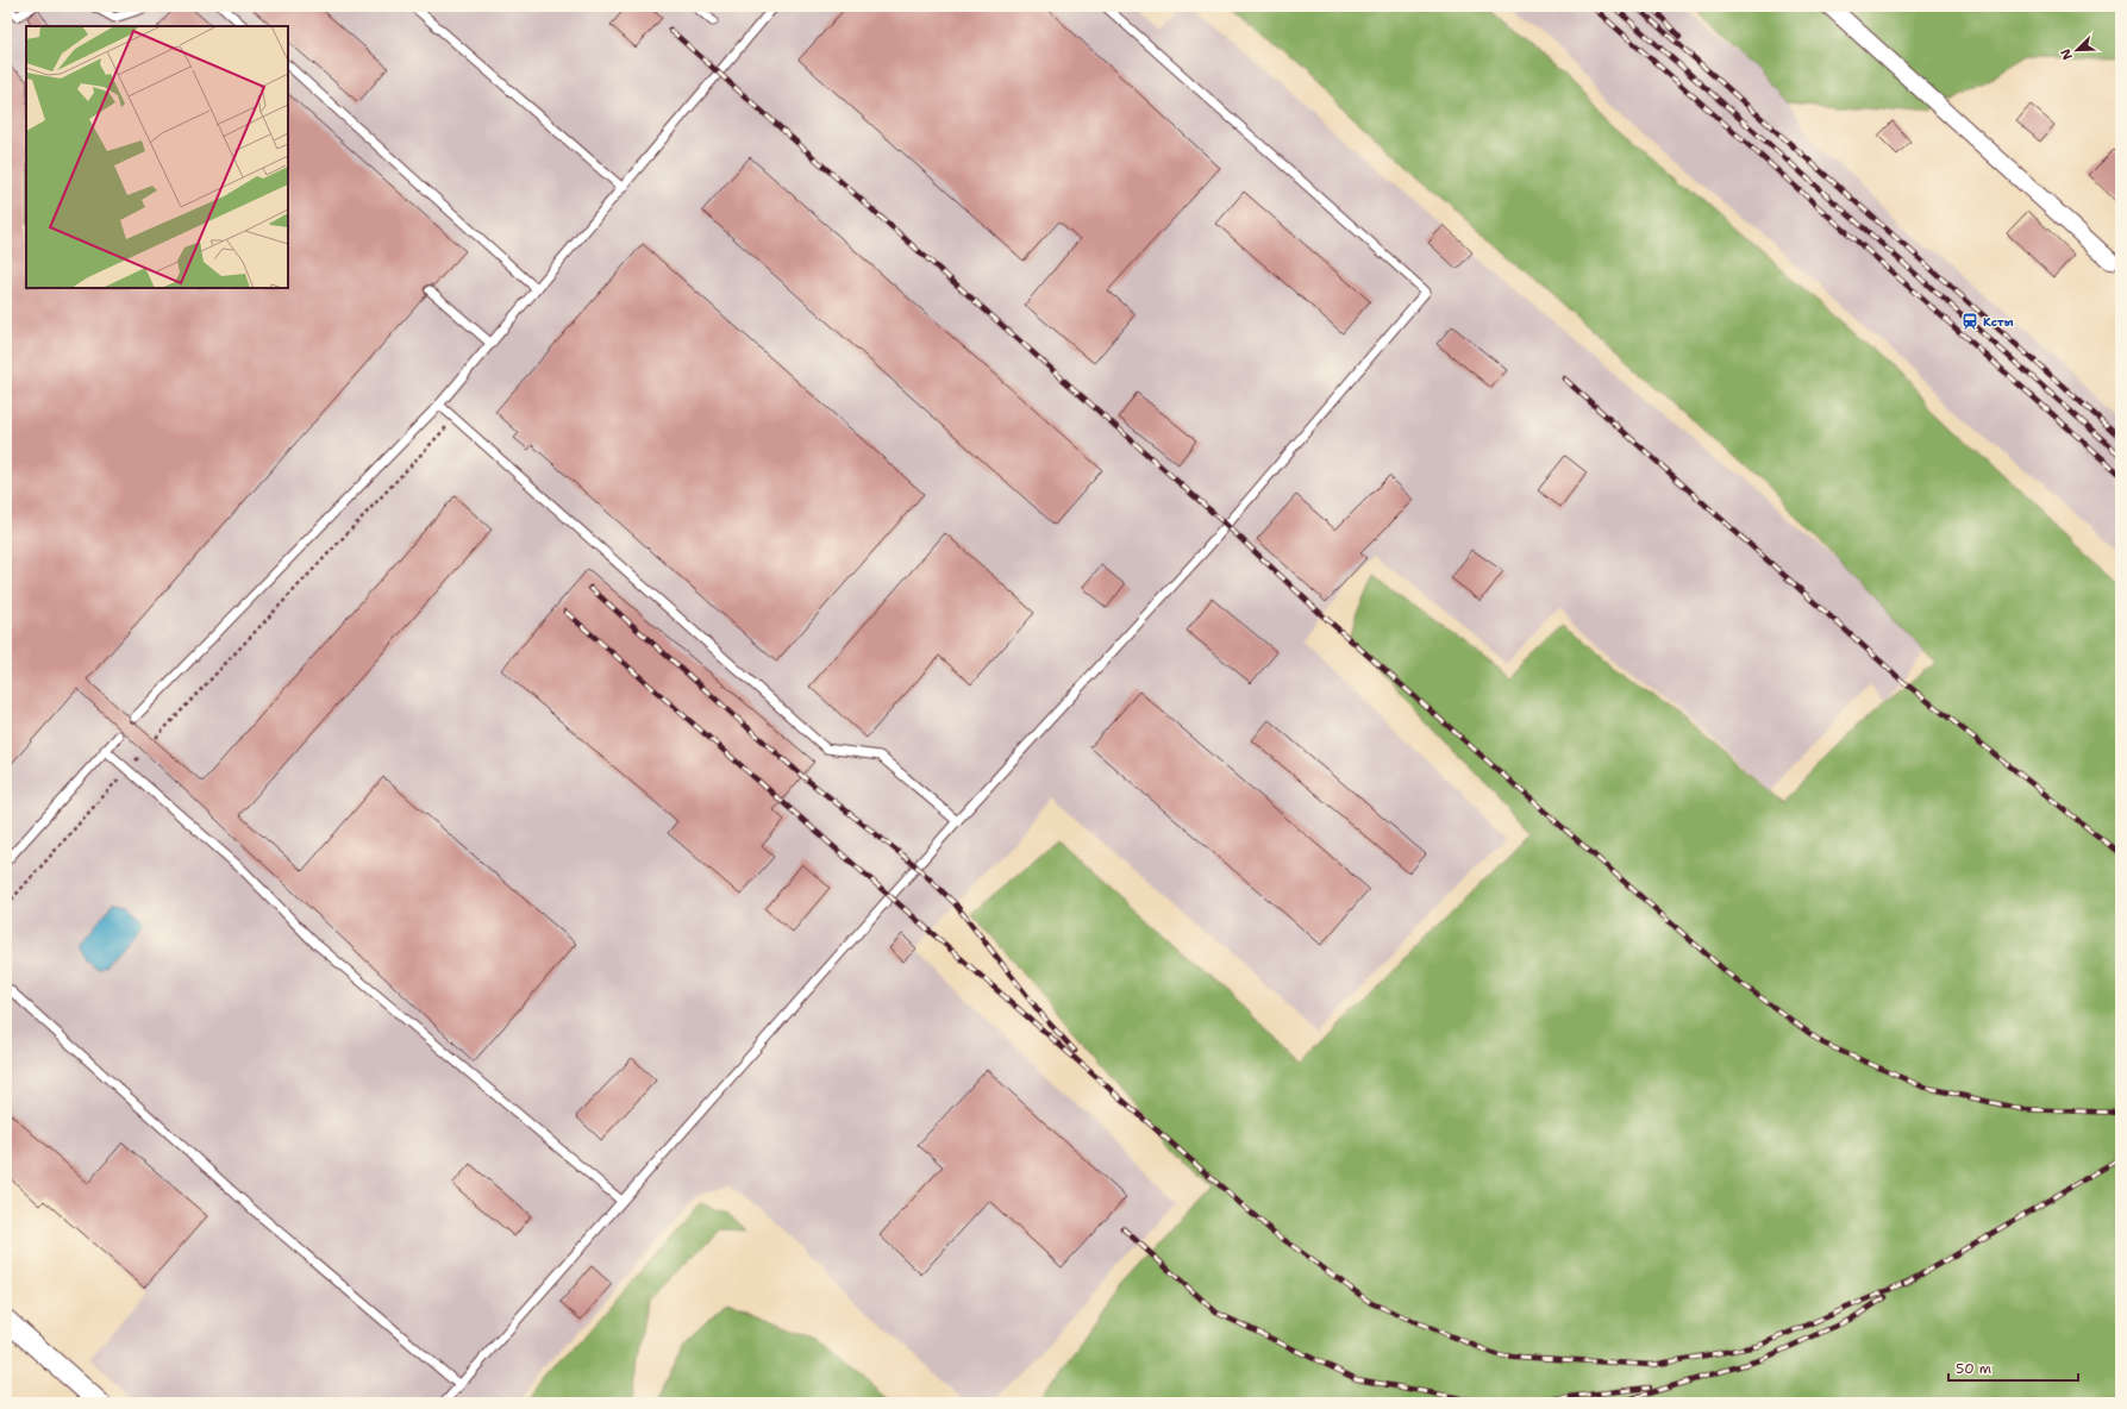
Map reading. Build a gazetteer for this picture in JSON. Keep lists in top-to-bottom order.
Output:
{
  "places": {
    "station": ["Ксты"]
  },
  "scale_bar": "50 m",
  "north": "bottom left"
}
